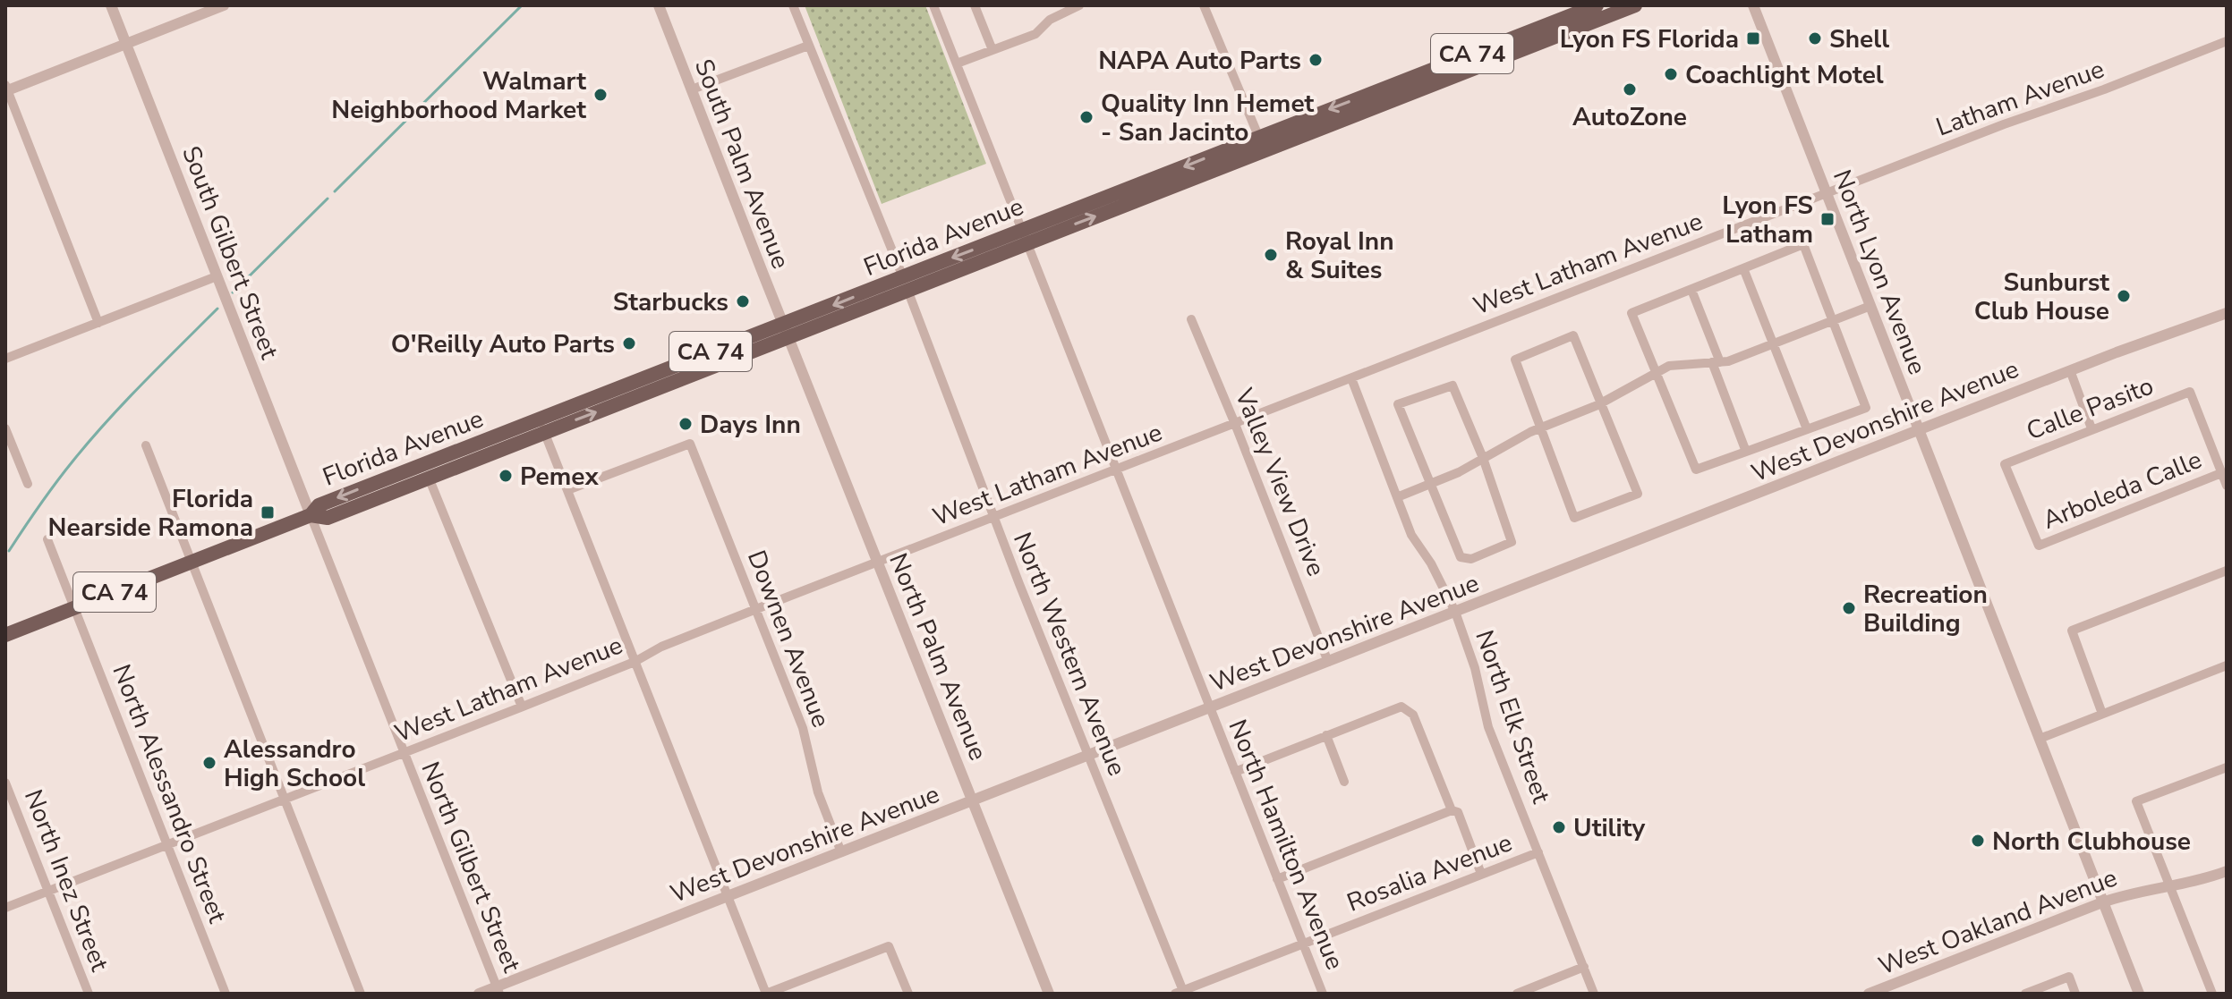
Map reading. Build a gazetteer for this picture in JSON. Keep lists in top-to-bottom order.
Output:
{
  "streets": {
    "main road": ["CA 74", "Florida Avenue"],
    "street": [
      "Latham Avenue",
      "South Palm Avenue",
      "South Gilbert Street",
      "West Latham Avenue",
      "North Lyon Avenue",
      "Calle Pasito",
      "West Devonshire Avenue",
      "Valley View Drive",
      "Arboleda Calle",
      "Downen Avenue",
      "North Western Avenue",
      "North Palm Avenue",
      "North Elk Street",
      "North Alessandro Street",
      "North Hamilton Avenue",
      "North Gilbert Street",
      "Rosalia Avenue",
      "North Inez Street",
      "West Oakland Avenue"
    ]
  },
  "crossings": [
    ["Latham Avenue", "West Latham Avenue"],
    ["Latham Avenue", "North Lyon Avenue"],
    ["South Palm Avenue", "Florida Avenue"],
    ["South Palm Avenue", "North Palm Avenue"],
    ["Florida Avenue", "South Gilbert Street"],
    ["Florida Avenue", "North Western Avenue"],
    ["Florida Avenue", "North Palm Avenue"],
    ["Florida Avenue", "North Alessandro Street"],
    ["Florida Avenue", "North Hamilton Avenue"],
    ["Florida Avenue", "North Gilbert Street"],
    ["South Gilbert Street", "North Gilbert Street"],
    ["West Latham Avenue", "North Lyon Avenue"],
    ["West Latham Avenue", "Valley View Drive"],
    ["West Latham Avenue", "Downen Avenue"],
    ["West Latham Avenue", "North Western Avenue"],
    ["West Latham Avenue", "North Palm Avenue"],
    ["West Latham Avenue", "North Elk Street"],
    ["West Latham Avenue", "North Alessandro Street"],
    ["West Latham Avenue", "North Hamilton Avenue"],
    ["West Latham Avenue", "North Gilbert Street"],
    ["West Latham Avenue", "North Inez Street"],
    ["North Lyon Avenue", "West Devonshire Avenue"],
    ["North Lyon Avenue", "West Oakland Avenue"],
    ["Calle Pasito", "Arboleda Calle"],
    ["West Devonshire Avenue", "Valley View Drive"],
    ["West Devonshire Avenue", "Downen Avenue"],
    ["West Devonshire Avenue", "North Western Avenue"],
    ["West Devonshire Avenue", "North Palm Avenue"],
    ["West Devonshire Avenue", "North Elk Street"],
    ["West Devonshire Avenue", "North Hamilton Avenue"],
    ["West Devonshire Avenue", "North Gilbert Street"],
    ["North Western Avenue", "Rosalia Avenue"],
    ["North Elk Street", "Rosalia Avenue"],
    ["North Hamilton Avenue", "Rosalia Avenue"]
  ],
  "places": {
    "transit": ["Lyon FS Florida", "Lyon FS Latham", "Florida Nearside Ramona"],
    "other": [
      "Shell",
      "NAPA Auto Parts",
      "Coachlight Motel",
      "AutoZone",
      "Walmart Neighborhood Market",
      "Quality Inn Hemet - San Jacinto",
      "Royal Inn & Suites",
      "Sunburst Club House",
      "Starbucks",
      "O'Reilly Auto Parts",
      "Days Inn",
      "Pemex",
      "Recreation Building",
      "Alessandro High School",
      "Utility",
      "North Clubhouse"
    ]
  }
}
